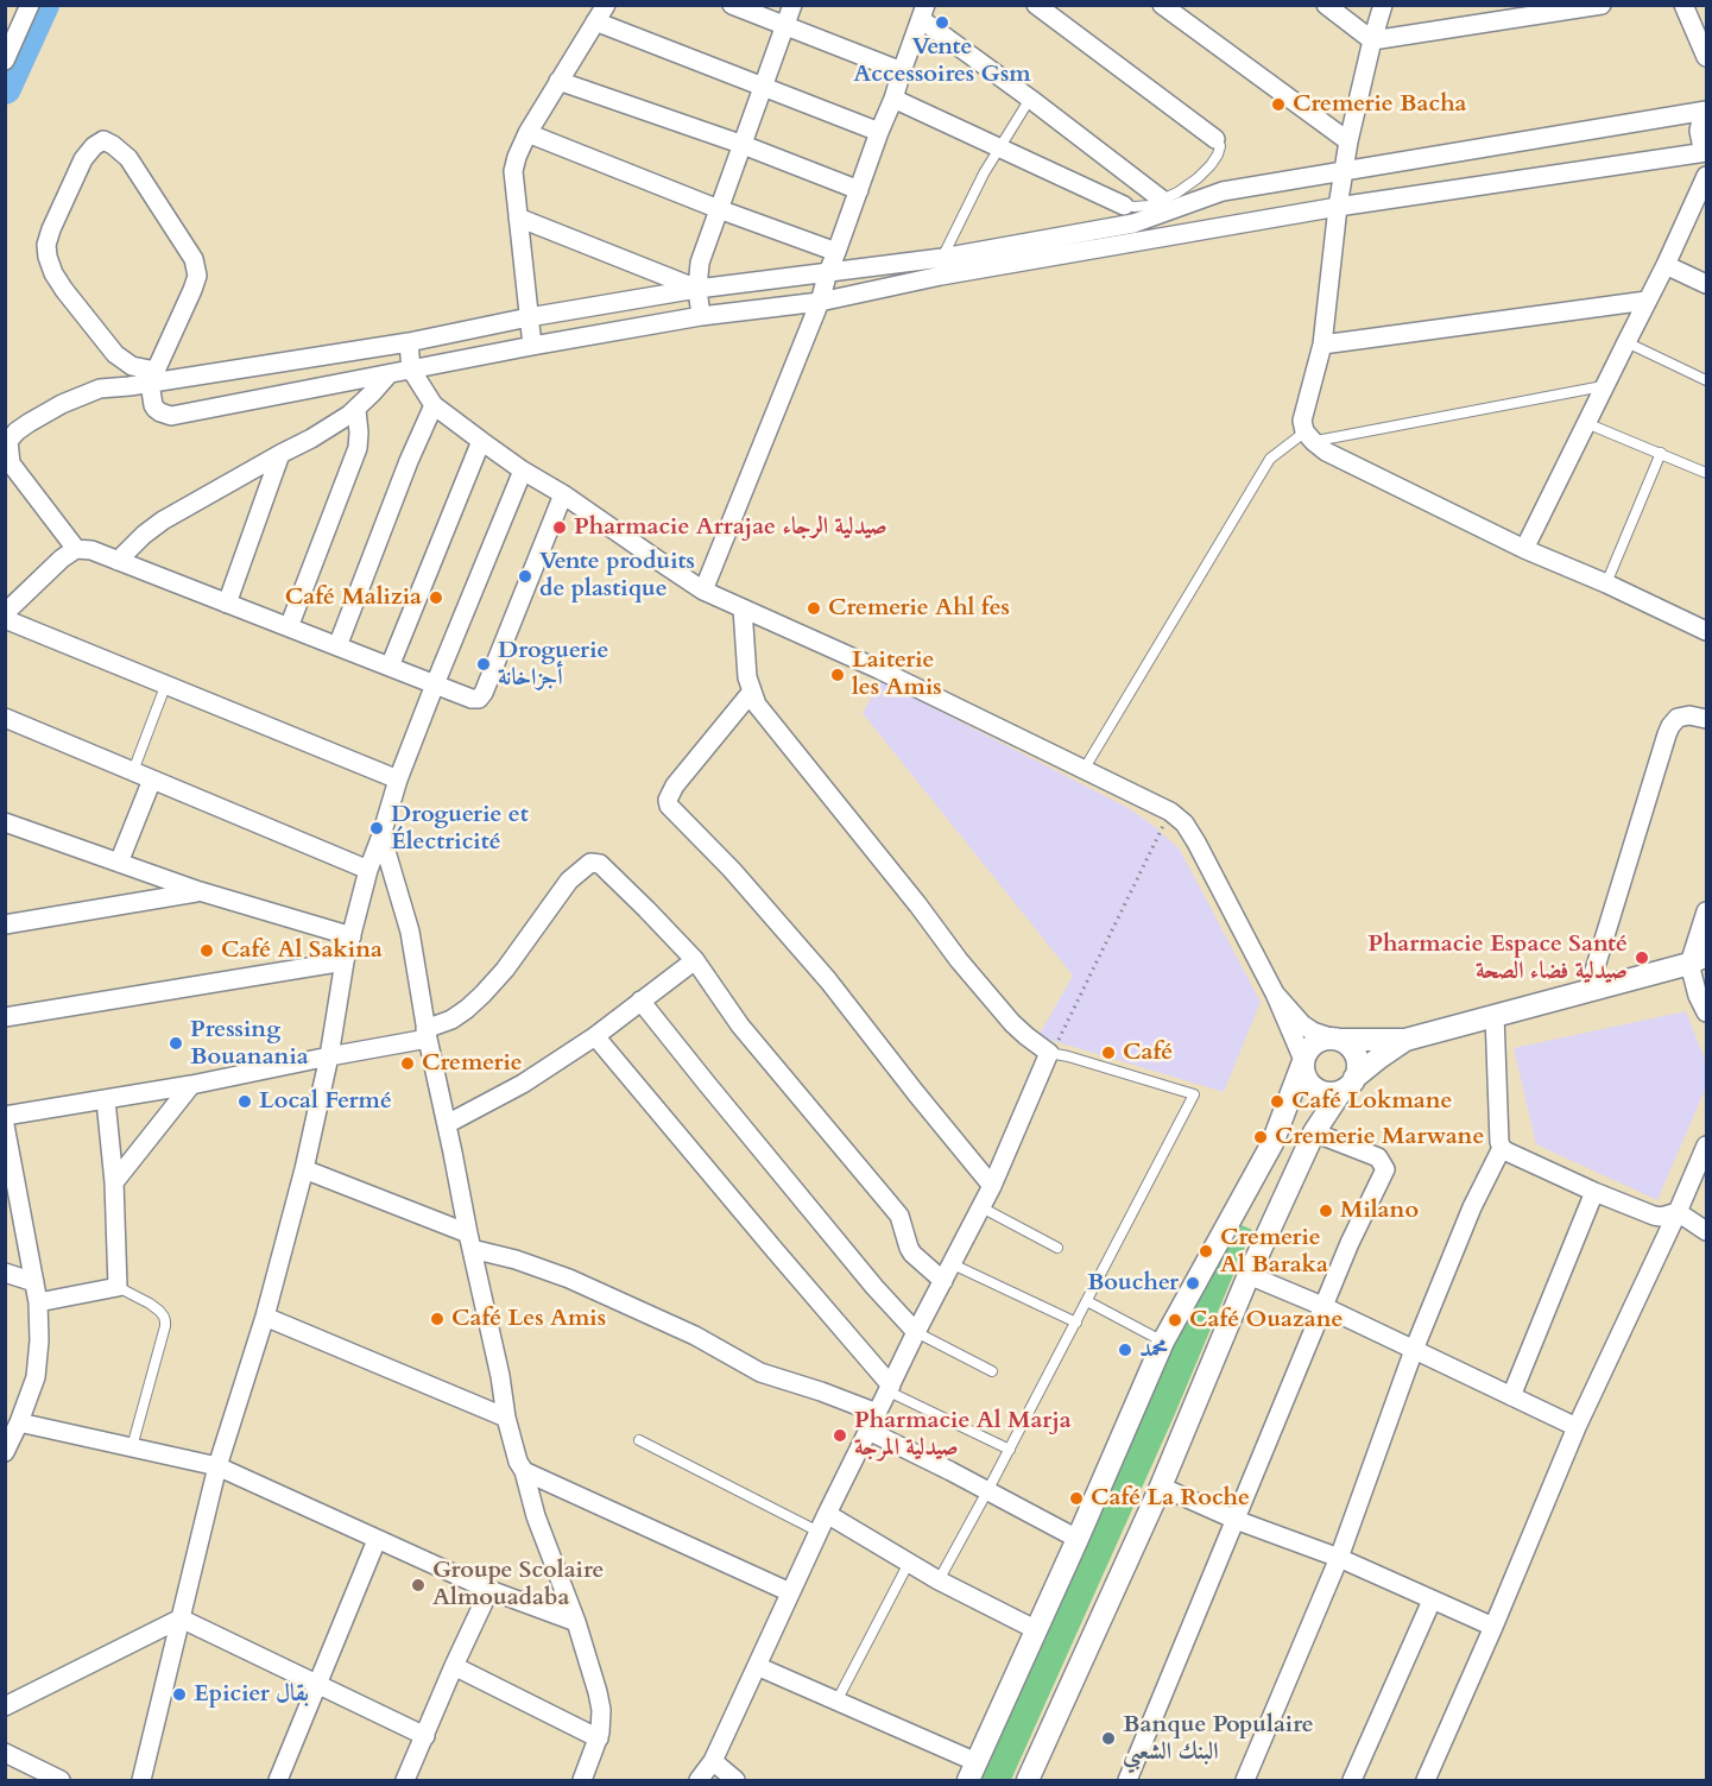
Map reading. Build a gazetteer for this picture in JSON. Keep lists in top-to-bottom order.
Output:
{
  "places": [
    "Vente Accessoires Gsm",
    "Cremerie Bacha",
    "Pharmacie Arrajae صيدلية الرجاء",
    "Vente produits de plastique",
    "Café Malizia",
    "Cremerie Ahl fes",
    "Droguerie أجزاخانة",
    "Laiterie les Amis",
    "Droguerie et Électricité",
    "Café Al Sakina",
    "Pharmacie Espace Santé صيدلية فضاء الصحة",
    "Pressing Bouanania",
    "Café",
    "Cremerie",
    "Local Fermé",
    "Café Lokmane",
    "Cremerie Marwane",
    "Milano",
    "Cremerie Al Baraka",
    "Boucher",
    "Café Les Amis",
    "Café Ouazane",
    "محمد",
    "Pharmacie Al Marja صيدلية المرجة",
    "Café La Roche",
    "Groupe Scolaire Almouadaba",
    "Epicier بقال",
    "Banque Populaire البنك الشعبي"
  ]
}
